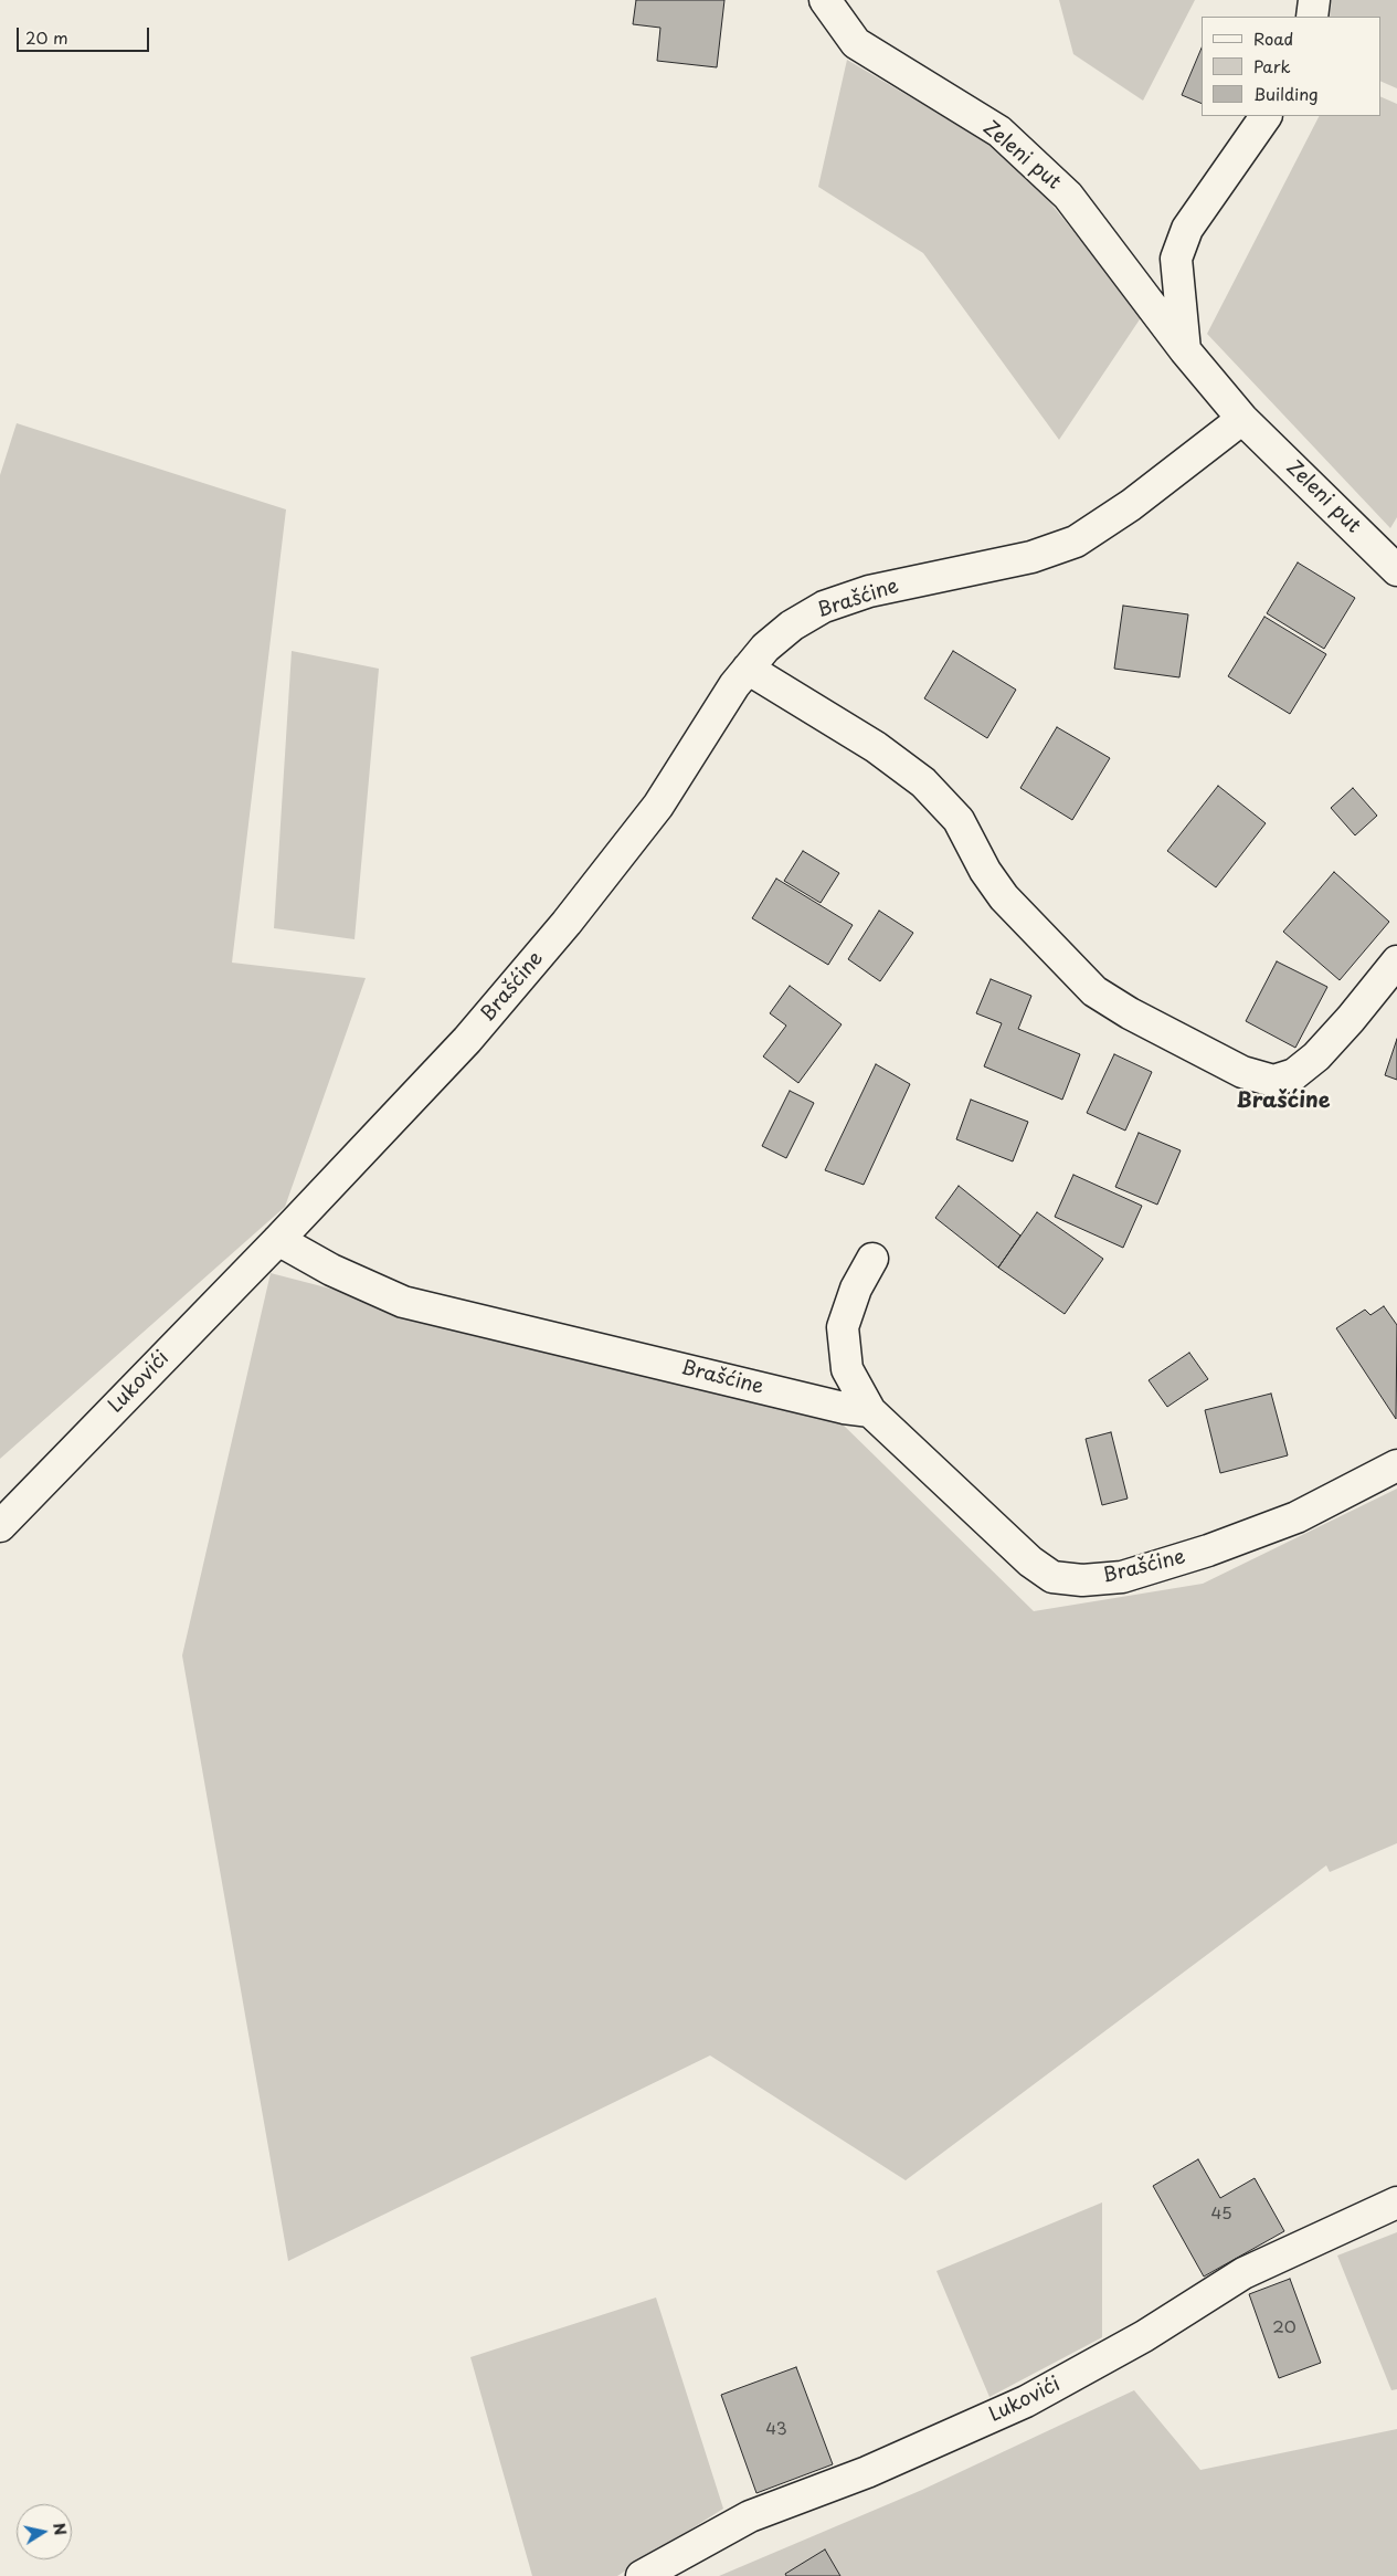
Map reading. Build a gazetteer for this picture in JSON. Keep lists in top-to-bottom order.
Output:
{
  "streets": {
    "street": ["Zeleni put", "Brašćine", "Lukovići"]
  },
  "crossings": [
    ["Zeleni put", "Brašćine"],
    ["Brašćine", "Lukovići"]
  ],
  "districts": ["Brašćine"],
  "house_numbers": ["45", "20", "43"],
  "legend": ["Road", "Park", "Building"],
  "scale_bar": "20 m",
  "north": "right"
}
